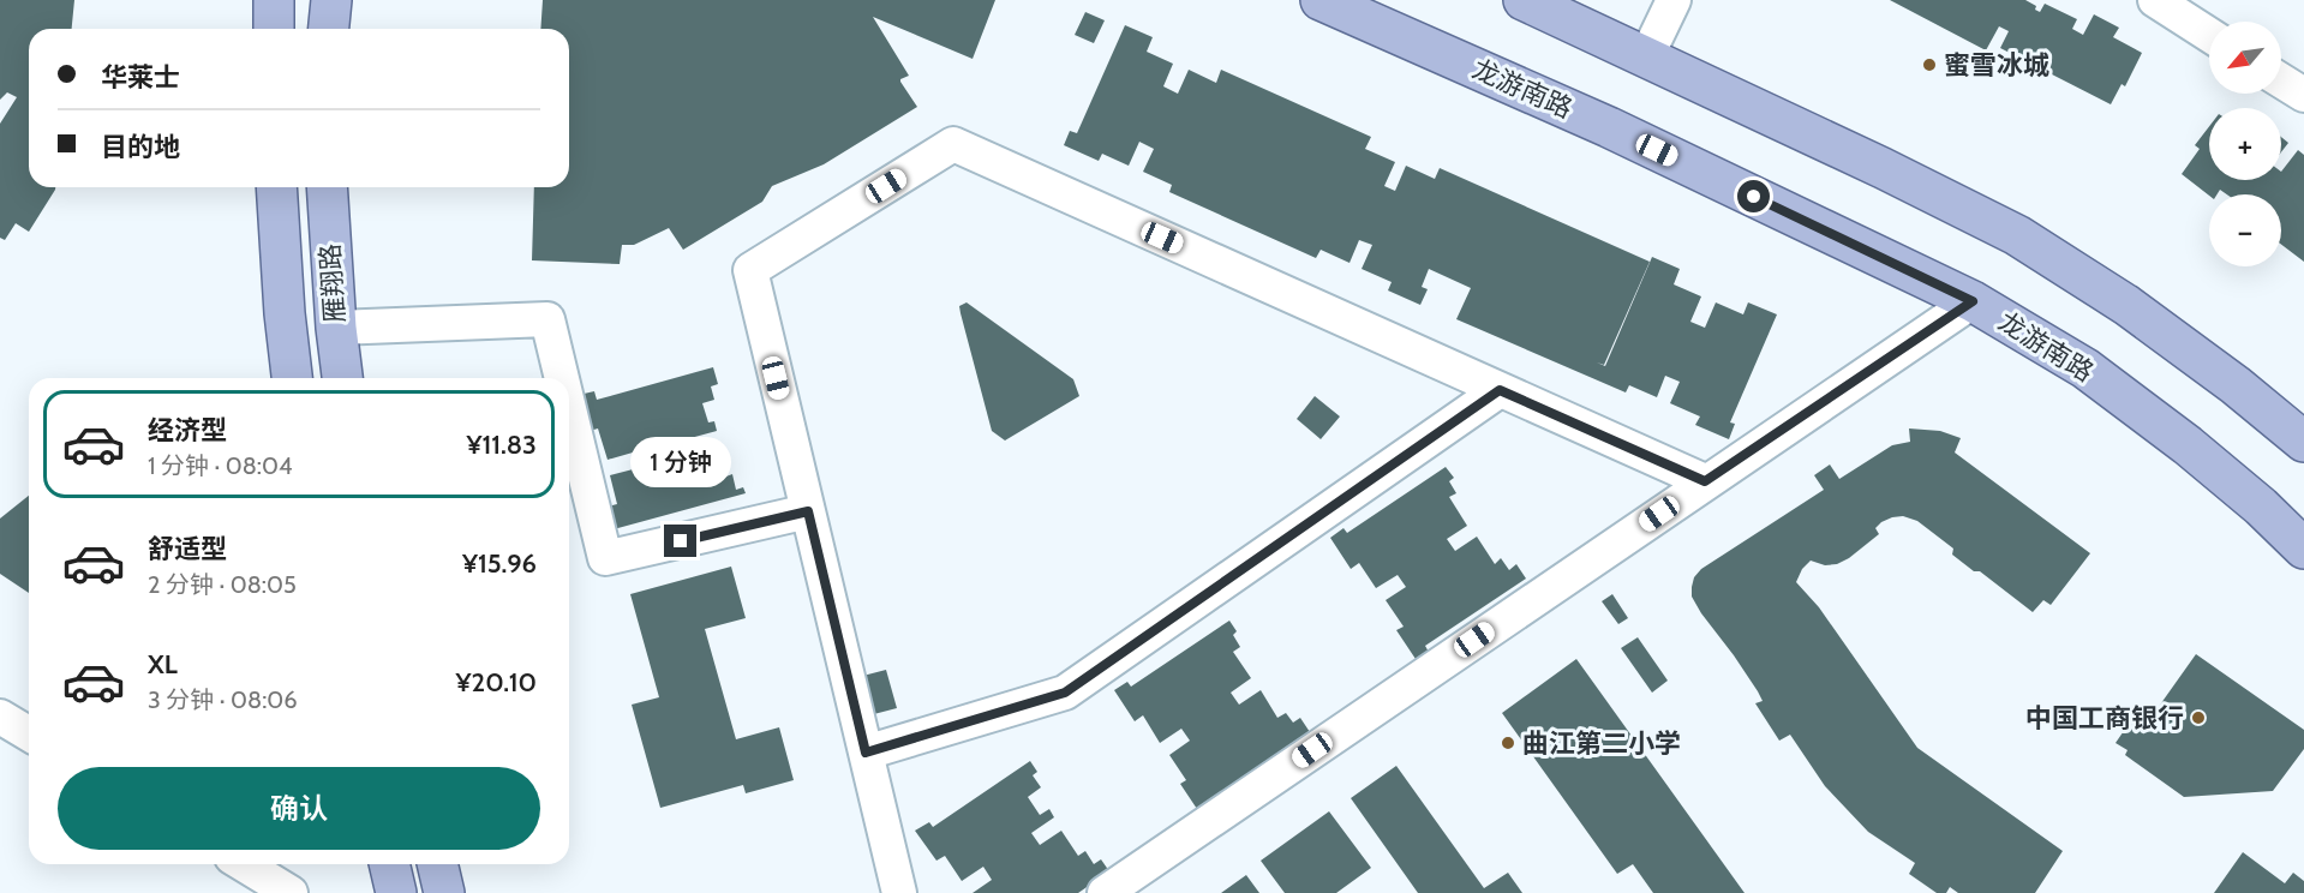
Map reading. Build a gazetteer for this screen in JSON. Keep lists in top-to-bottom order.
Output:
{
  "streets": {
    "main road": ["龙游南路", "雁翔路"]
  },
  "places": ["蜜雪冰城", "中国工商银行", "曲江第二小学"],
  "north": "bottom left",
  "page": {
    "map_buttons": ["+", "−"],
    "banner": ["华莱士", "目的地"],
    "list": [
      {
        "name": "经济型",
        "note": "1 分钟 · 08:04",
        "value": "¥11.83"
      },
      {
        "name": "舒适型",
        "note": "2 分钟 · 08:05",
        "value": "¥15.96"
      },
      {
        "name": "XL",
        "note": "3 分钟 · 08:06",
        "value": "¥20.10"
      }
    ],
    "bubble": "1 分钟",
    "buttons": "确认"
  }
}
